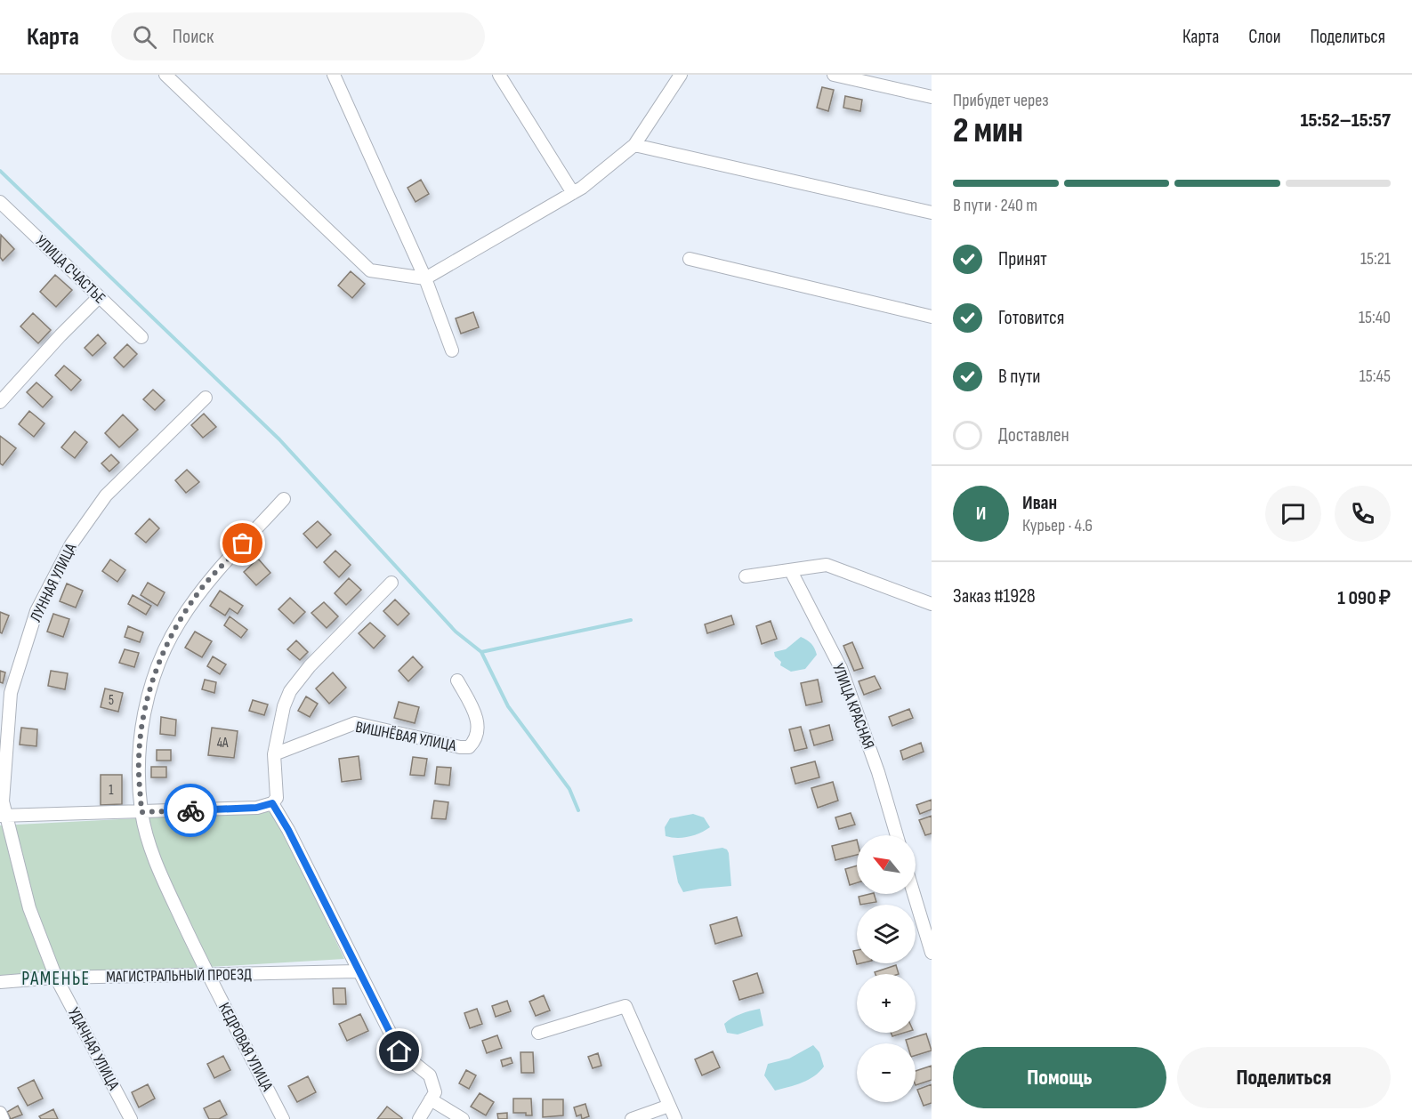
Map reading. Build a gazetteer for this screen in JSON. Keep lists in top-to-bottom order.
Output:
{
  "streets": {
    "street": [
      "УЛИЦА СЧАСТЬЕ",
      "ЛУННАЯ УЛИЦА",
      "УЛИЦА КРАСНАЯ",
      "ВИШНЁВАЯ УЛИЦА",
      "МАГИСТРАЛЬНЫЙ ПРОЕЗД",
      "КЕДРОВАЯ УЛИЦА",
      "УДАЧНАЯ УЛИЦА"
    ]
  },
  "crossings": [
    ["ЛУННАЯ УЛИЦА", "МАГИСТРАЛЬНЫЙ ПРОЕЗД"],
    ["ЛУННАЯ УЛИЦА", "УДАЧНАЯ УЛИЦА"],
    ["МАГИСТРАЛЬНЫЙ ПРОЕЗД", "КЕДРОВАЯ УЛИЦА"],
    ["МАГИСТРАЛЬНЫЙ ПРОЕЗД", "УДАЧНАЯ УЛИЦА"]
  ],
  "districts": ["РАМЕНЬЕ"],
  "house_numbers": ["5", "4А", "1"],
  "north": "top left",
  "page": {
    "header": "Карта",
    "search": "Поиск",
    "nav": ["Карта", "Слои", "Поделиться"],
    "heading": ["2 мин", "Прибудет через", "15:52–15:57"],
    "panel": [
      "Иван",
      "Курьер · 4.6",
      "Заказ #1928",
      "1 090 ₽"
    ],
    "bar": "В пути · 240 m",
    "list": [
      ["Принят", "15:21"],
      ["Готовится", "15:40"],
      ["В пути", "15:45"],
      "Доставлен"
    ],
    "round": "И",
    "map_buttons": ["+", "−"],
    "buttons": ["Помощь", "Поделиться"]
  }
}
